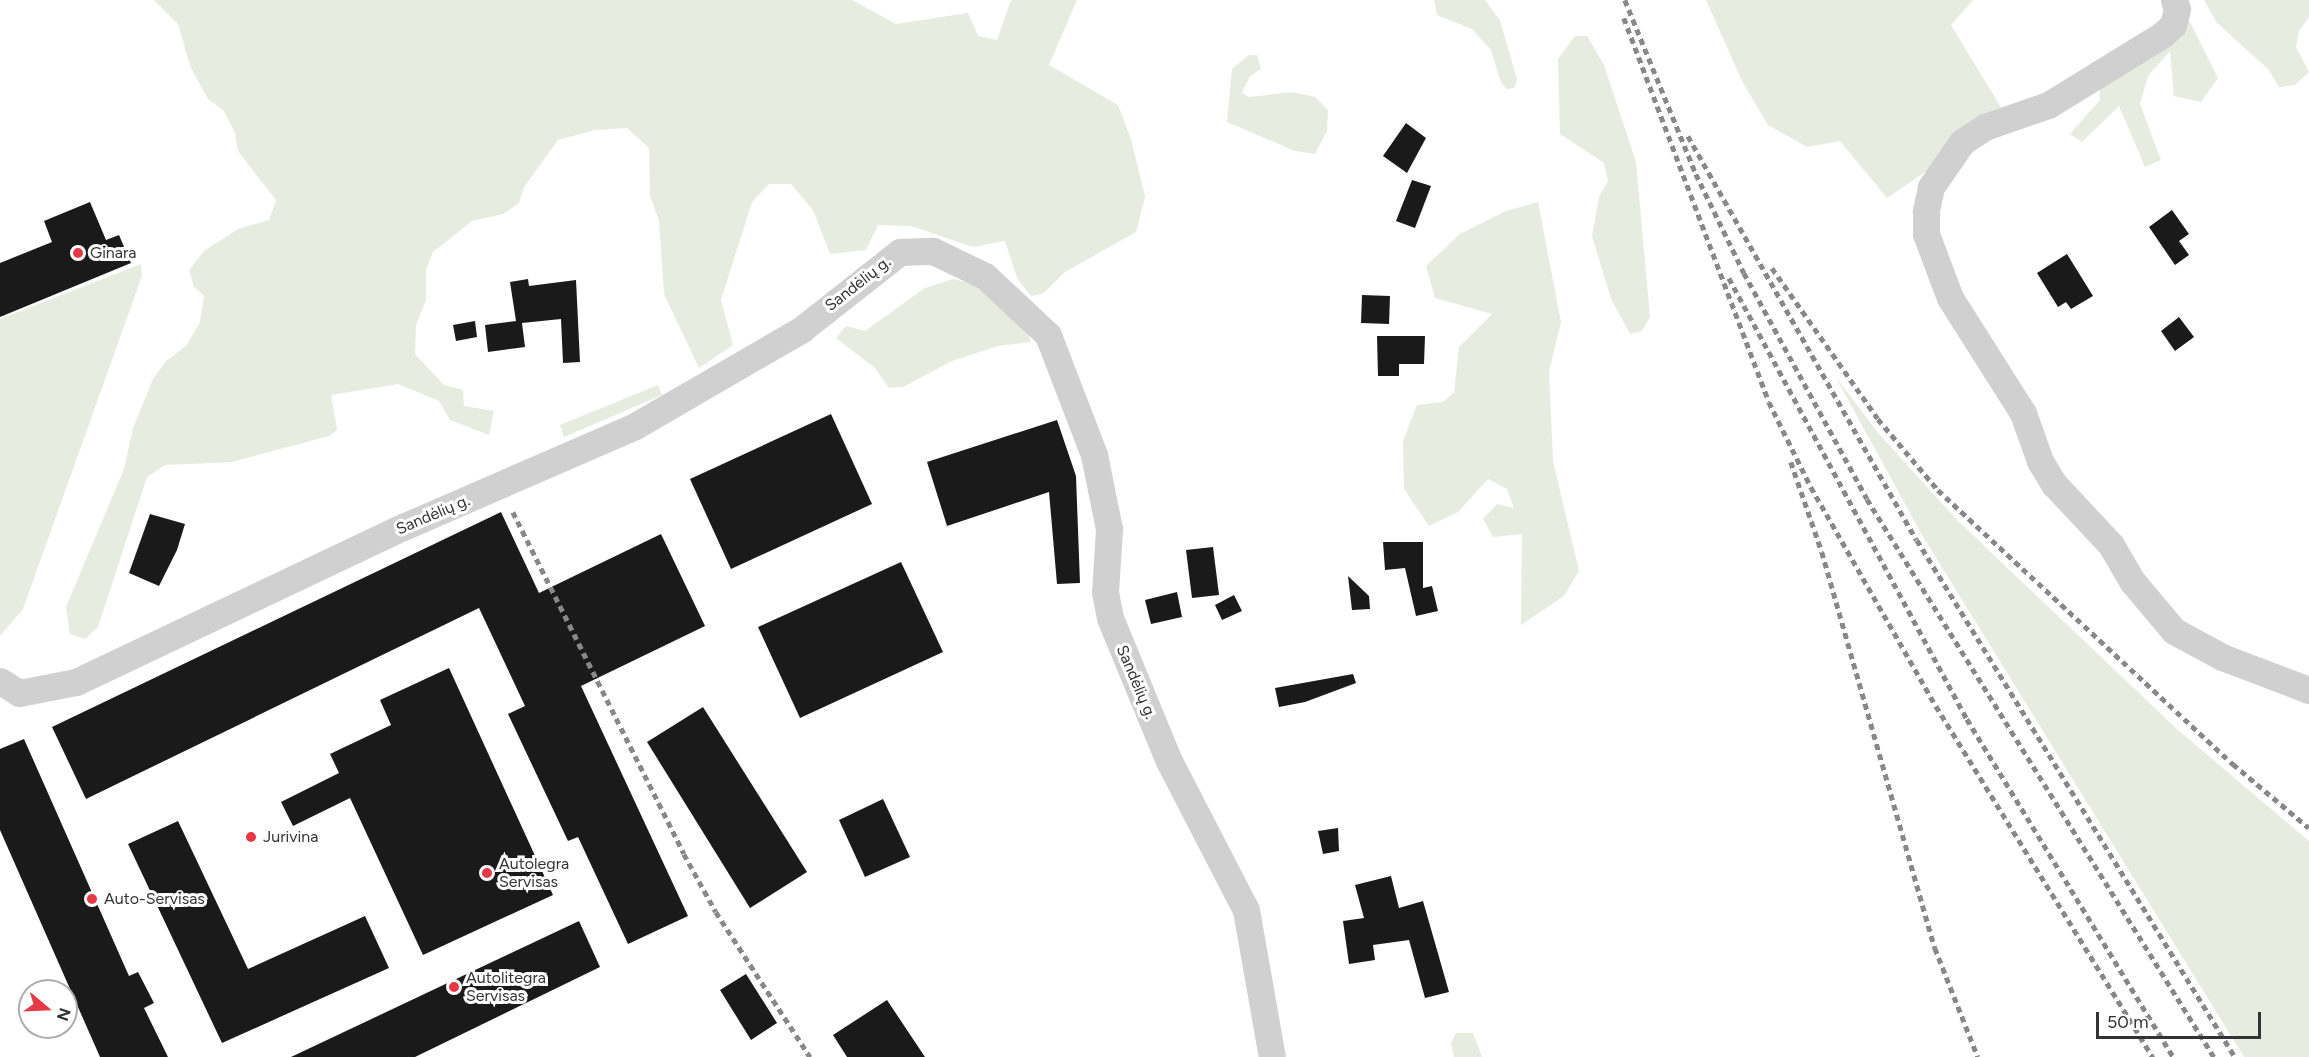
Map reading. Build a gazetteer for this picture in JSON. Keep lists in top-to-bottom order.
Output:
{
  "streets": {
    "street": ["Sandėlių g."]
  },
  "places": [
    "Ginara",
    "Jurivina",
    "Autolegra Servisas",
    "Auto-Servisas",
    "Autolitegra Servisas"
  ],
  "scale_bar": "50 m",
  "north": "right"
}
